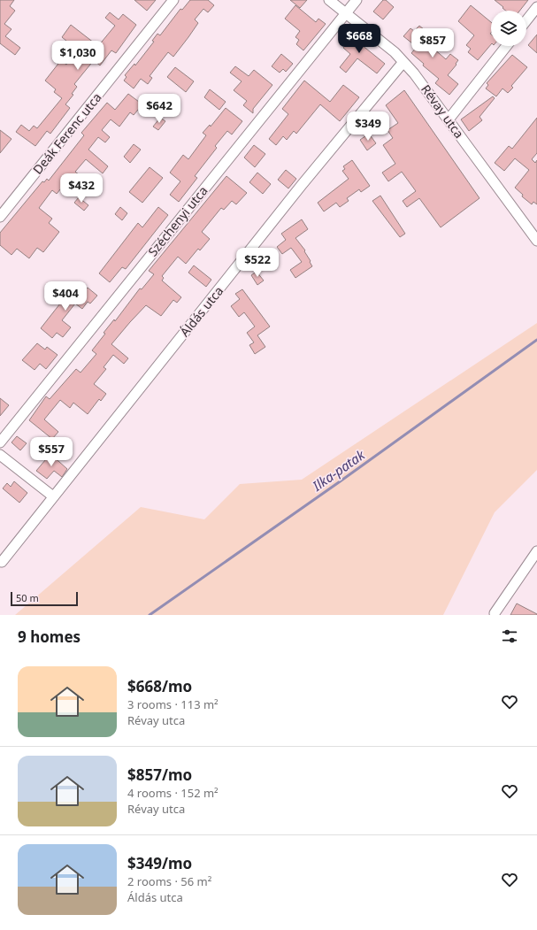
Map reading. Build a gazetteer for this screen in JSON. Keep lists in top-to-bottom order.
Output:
{
  "streets": {
    "street": [
      "Révay utca",
      "Deák Ferenc utca",
      "Széchenyi utca",
      "Áldás utca"
    ]
  },
  "crossings": [
    ["Révay utca", "Széchenyi utca"],
    ["Révay utca", "Áldás utca"]
  ],
  "water": ["Ilka-patak"],
  "scale_bar": "50 m",
  "page": {
    "price": [
      "$668",
      "$857",
      "$1,030",
      "$642",
      "$349",
      "$432",
      "$522",
      "$404",
      "$557"
    ],
    "scale": "50 m",
    "heading": "9 homes",
    "list": [
      {
        "name": "$668/mo",
        "note": "3 rooms · 113 m² · Révay utca"
      },
      {
        "name": "$857/mo",
        "note": "4 rooms · 152 m² · Révay utca"
      },
      {
        "name": "$349/mo",
        "note": "2 rooms · 56 m² · Áldás utca"
      }
    ]
  }
}
